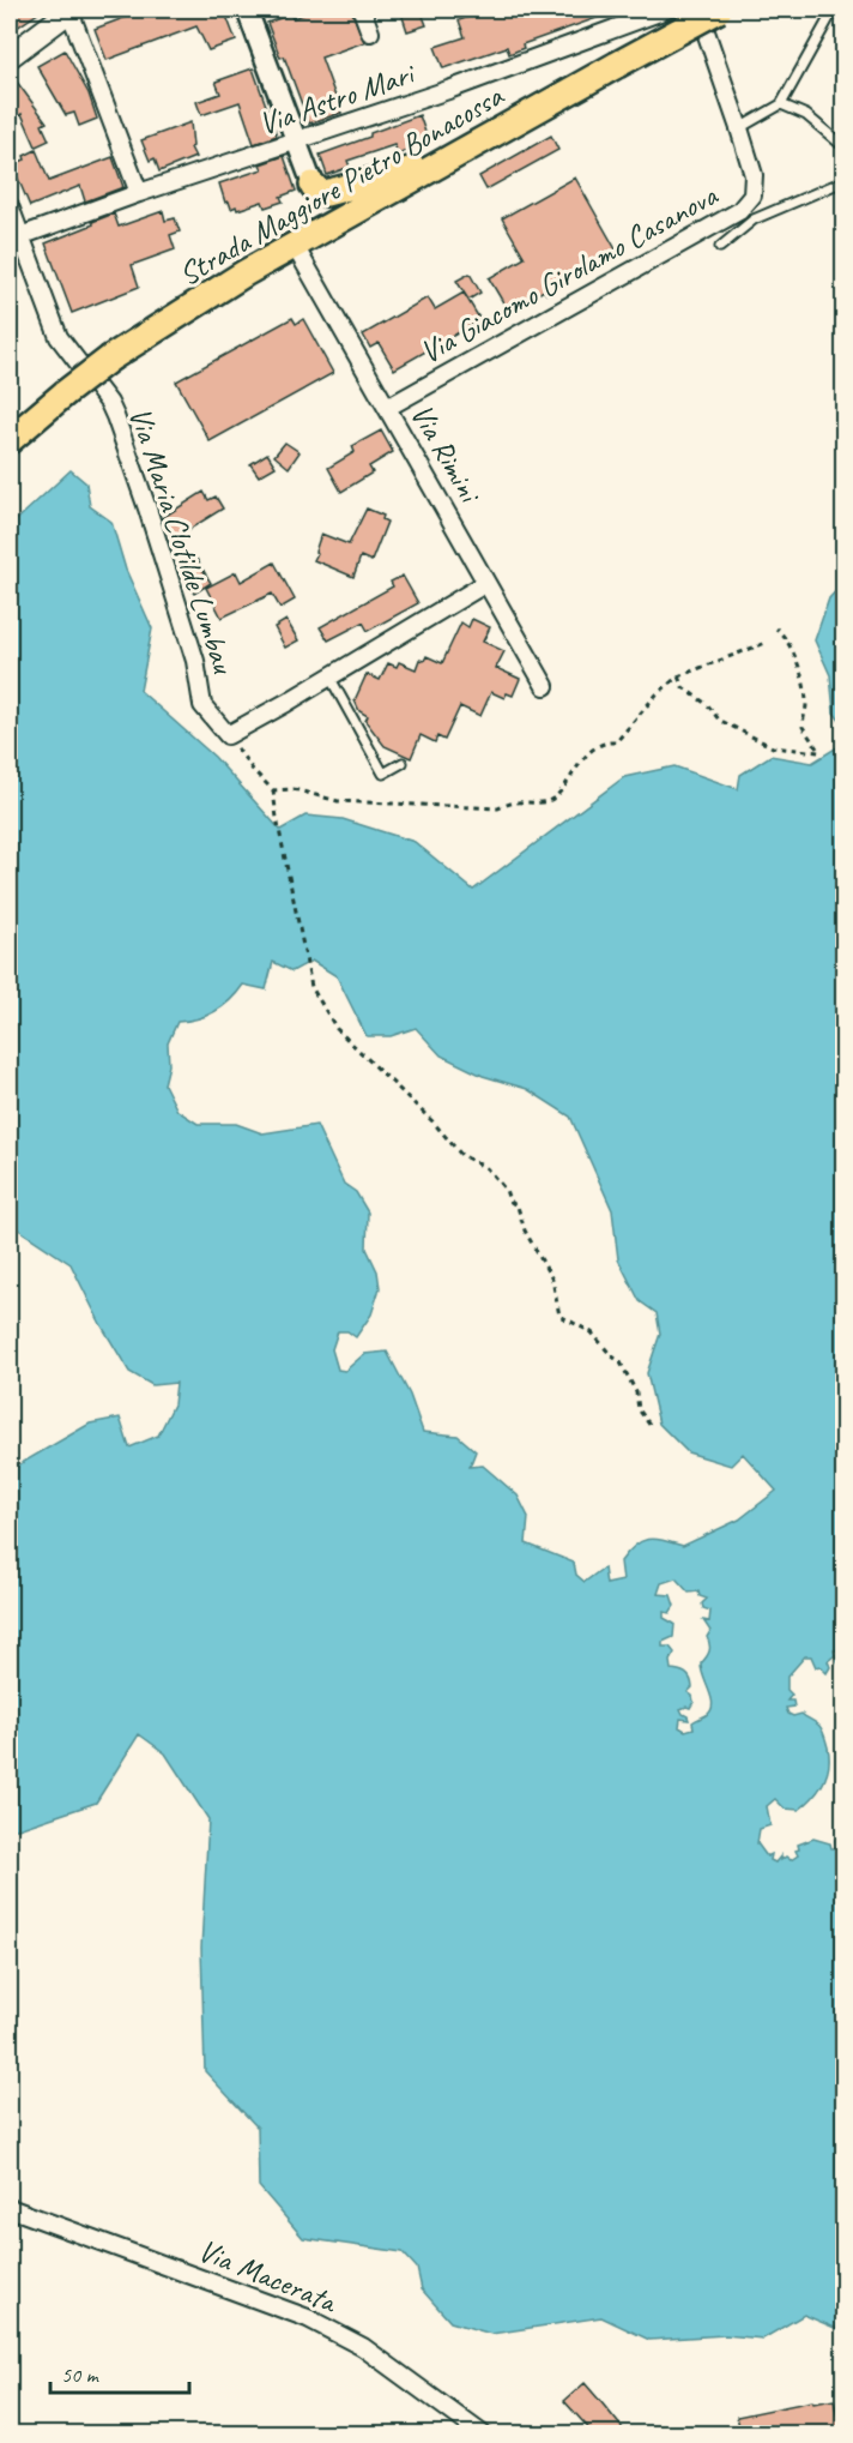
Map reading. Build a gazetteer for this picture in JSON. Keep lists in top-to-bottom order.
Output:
{
  "streets": {
    "main road": ["Strada Maggiore Pietro Bonacossa"],
    "street": [
      "Via Astro Mari",
      "Via Giacomo Girolamo Casanova",
      "Via Rimini",
      "Via Maria Clotilde Lumbau",
      "Via Macerata"
    ]
  },
  "crossings": [
    ["Via Astro Mari", "Via Maria Clotilde Lumbau"],
    ["Strada Maggiore Pietro Bonacossa", "Via Rimini"],
    ["Via Giacomo Girolamo Casanova", "Via Rimini"]
  ],
  "scale_bar": "50 m"
}
